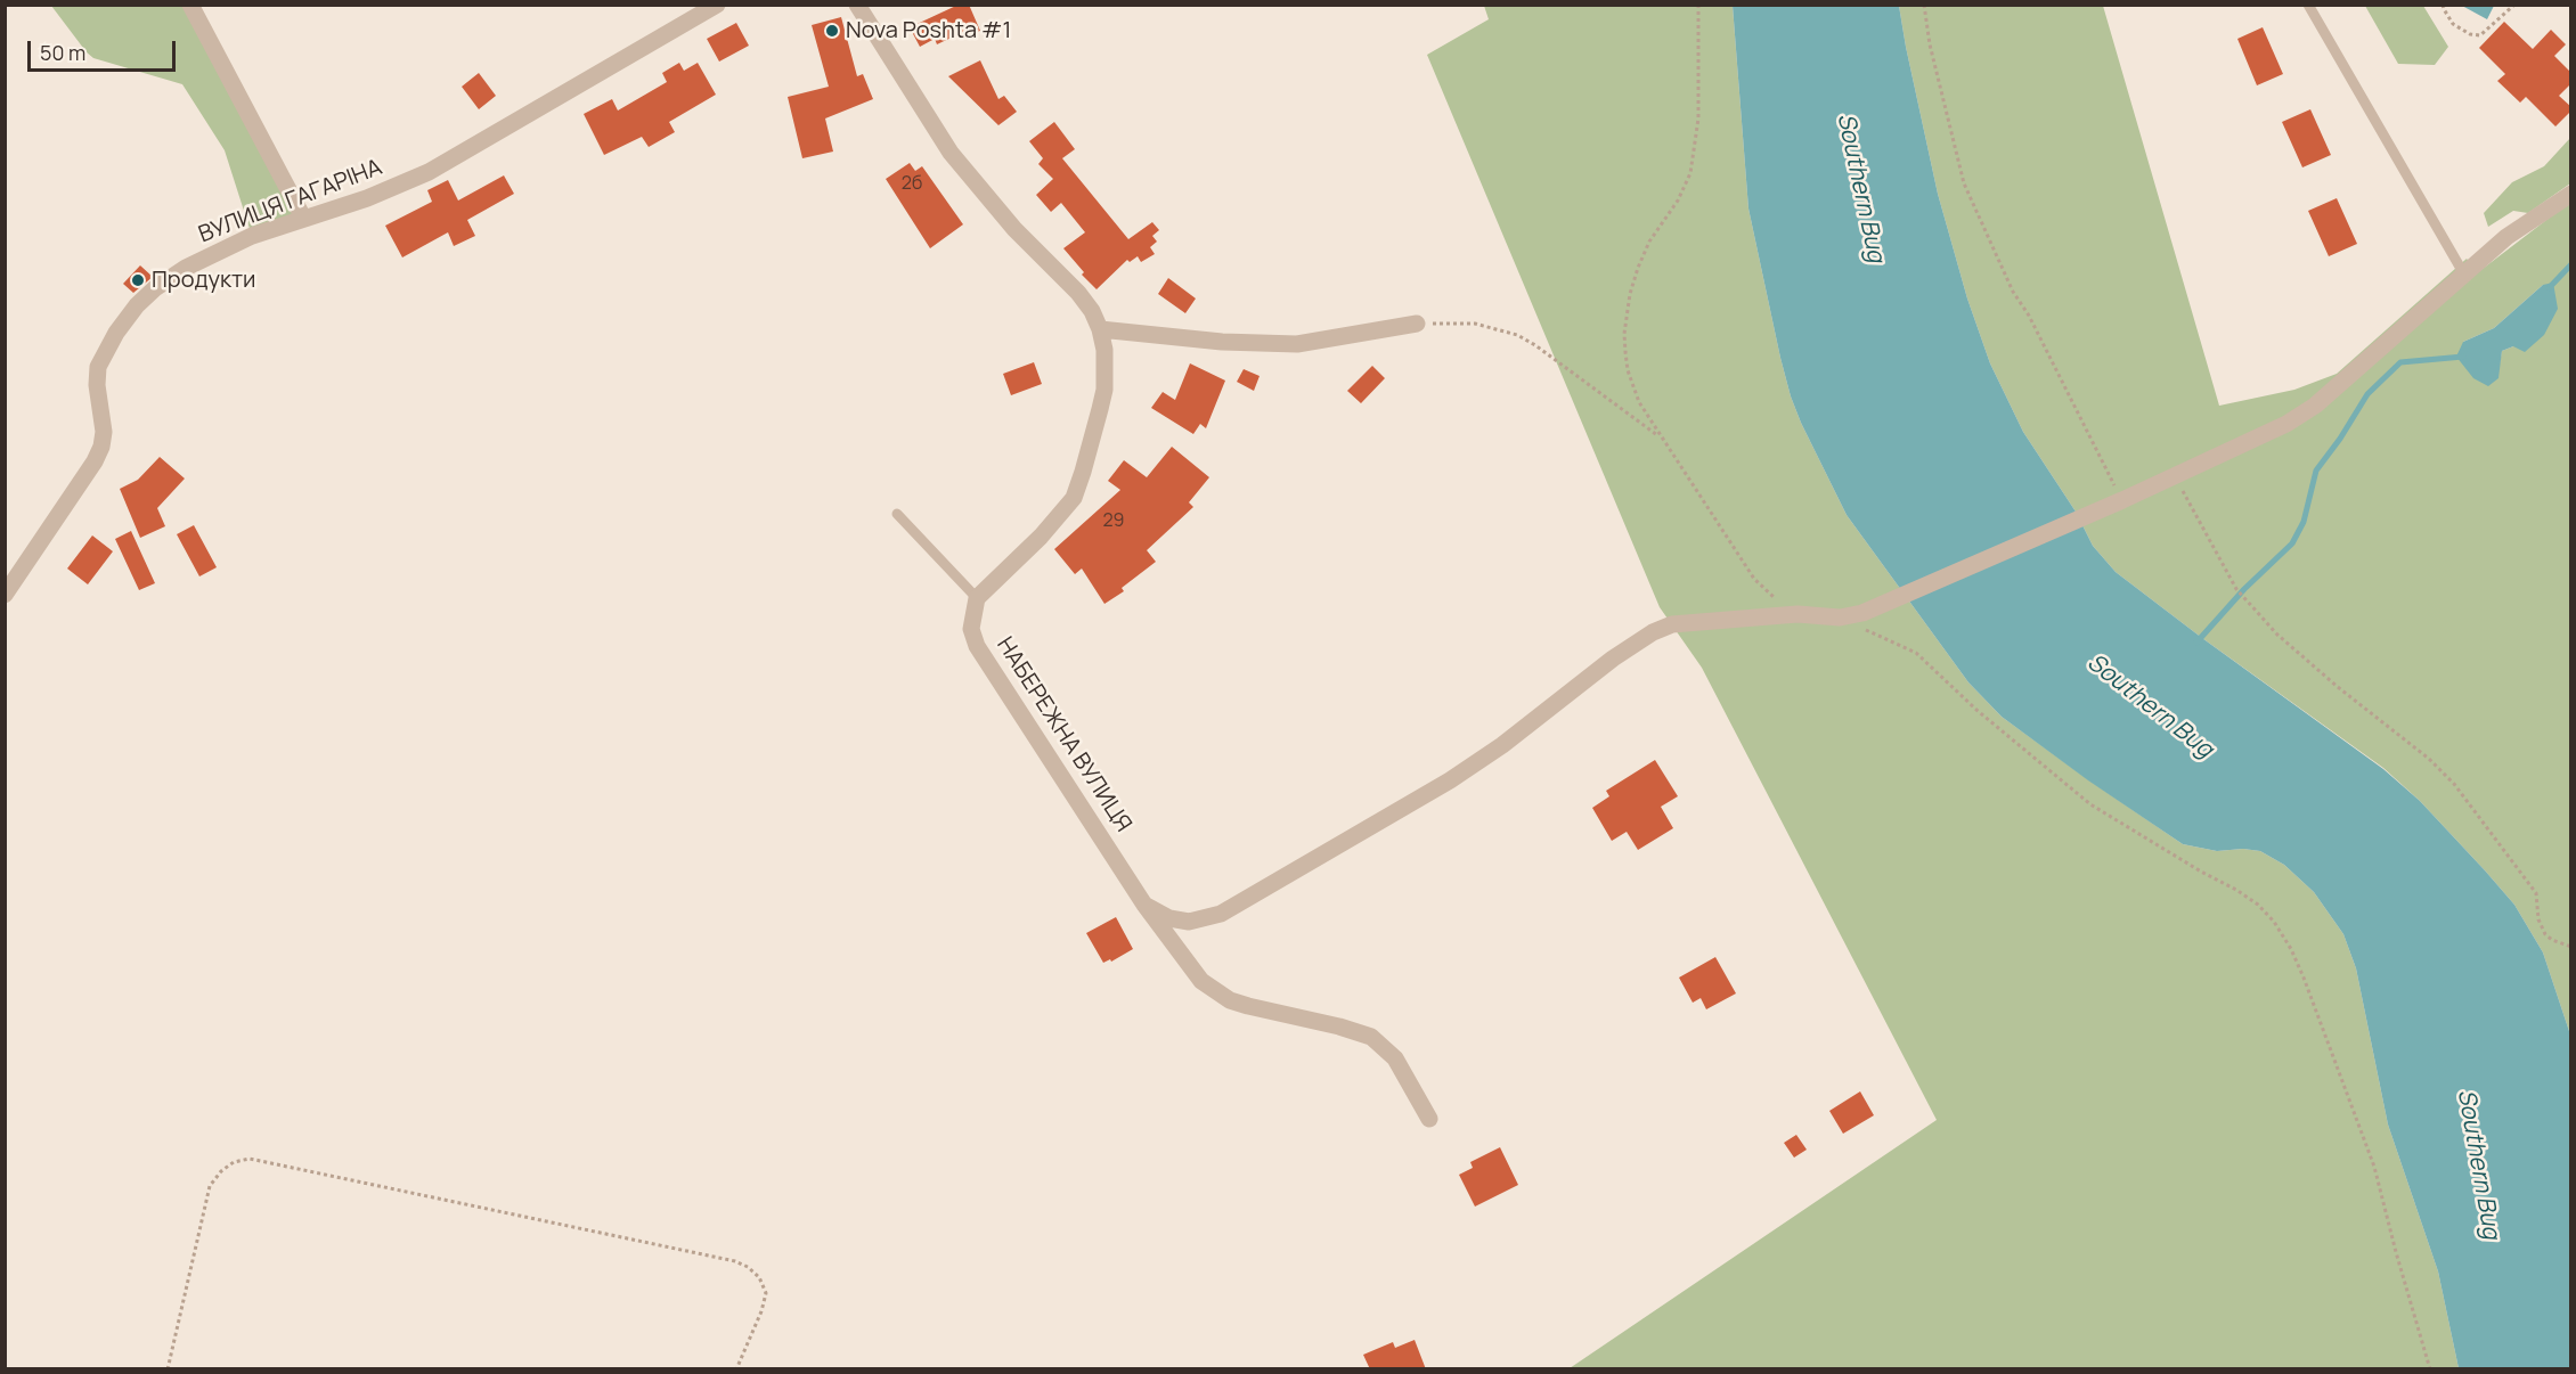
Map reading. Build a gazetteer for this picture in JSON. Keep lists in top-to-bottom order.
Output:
{
  "streets": {
    "street": ["ВУЛИЦЯ ГАГАРІНА", "НАБЕРЕЖНА ВУЛИЦЯ"]
  },
  "water": ["Southern Bug"],
  "places": ["Nova Poshta #1", "Продукти"],
  "house_numbers": ["2б", "29"],
  "scale_bar": "50 m"
}
